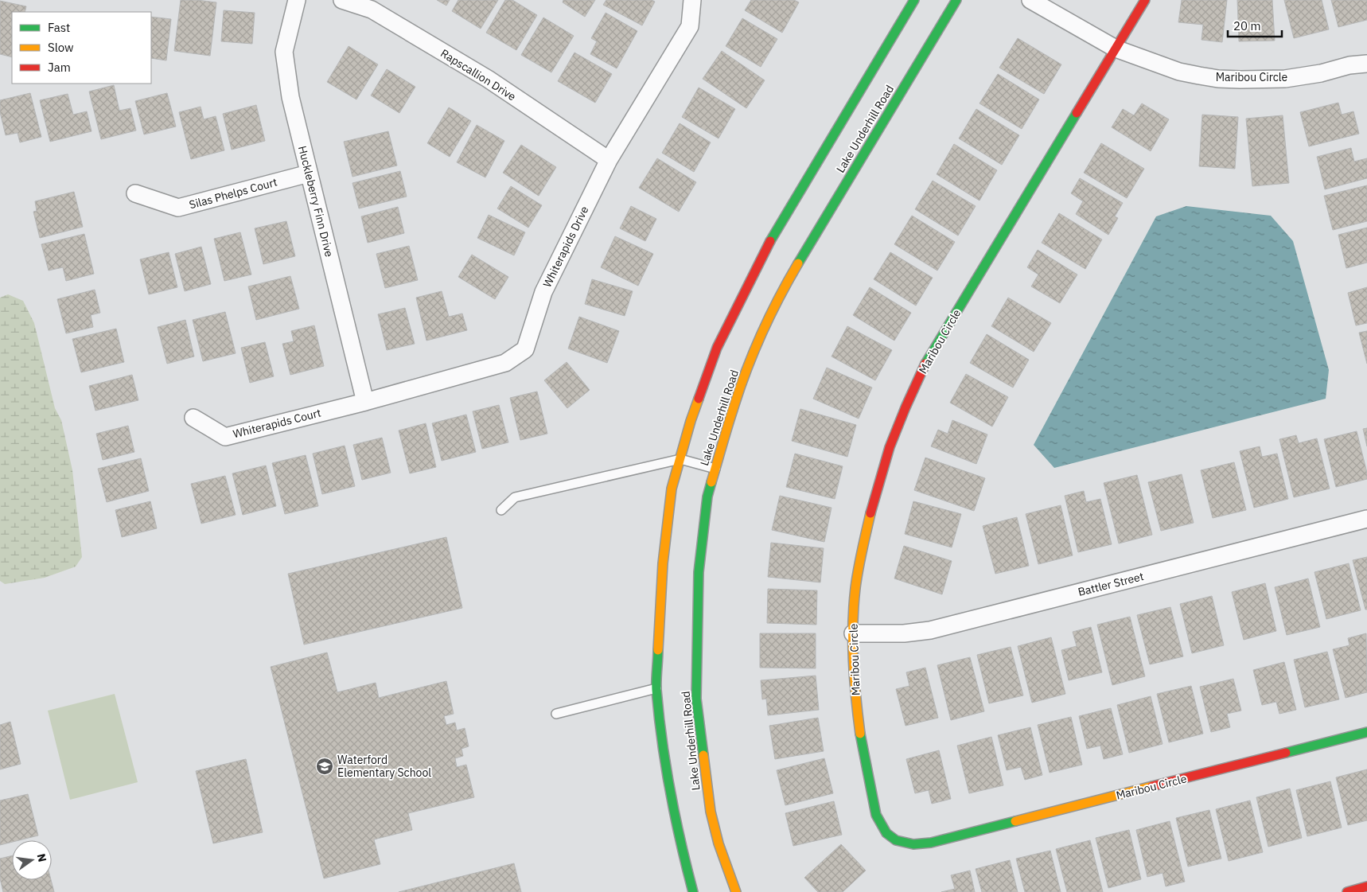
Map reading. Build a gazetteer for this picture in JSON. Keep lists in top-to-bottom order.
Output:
{
  "streets": {
    "street": [
      "Rapscallion Drive",
      "Maribou Circle",
      "Lake Underhill Road",
      "Silas Phelps Court",
      "Huckleberry Finn Drive",
      "Whiterapids Drive",
      "Whiterapids Court",
      "Battler Street"
    ]
  },
  "crossings": [
    ["Rapscallion Drive", "Whiterapids Drive"],
    ["Maribou Circle", "Battler Street"],
    ["Silas Phelps Court", "Huckleberry Finn Drive"],
    ["Huckleberry Finn Drive", "Whiterapids Drive"],
    ["Huckleberry Finn Drive", "Whiterapids Court"],
    ["Whiterapids Drive", "Whiterapids Court"]
  ],
  "places": {
    "school or university": ["Waterford Elementary School"]
  },
  "legend": ["Fast", "Slow", "Jam"],
  "scale_bar": "20 m",
  "north": "right"
}
